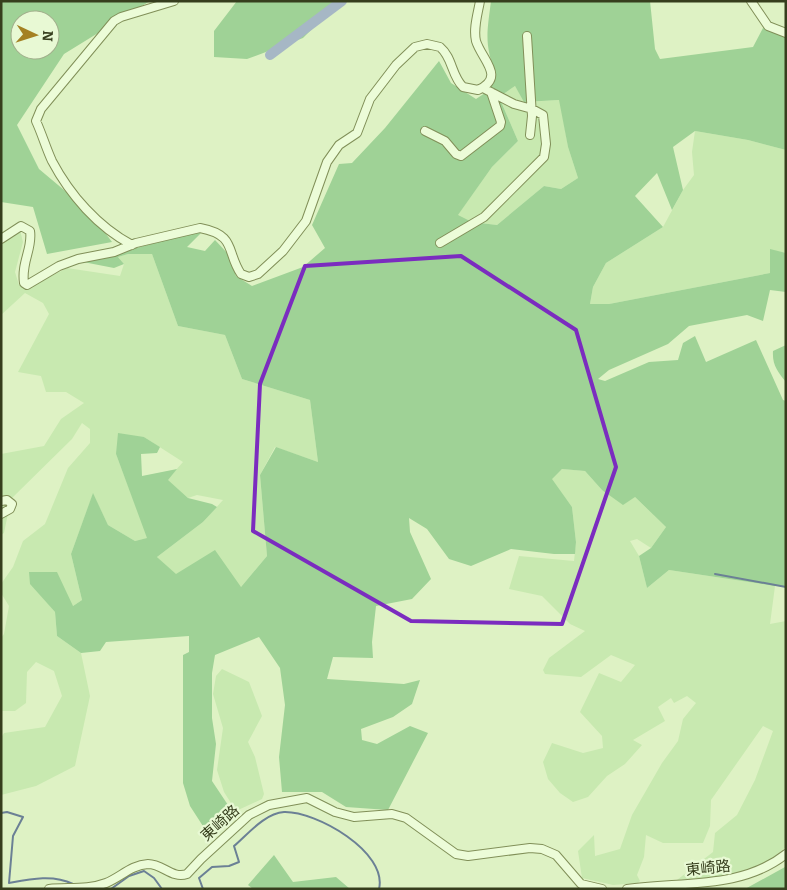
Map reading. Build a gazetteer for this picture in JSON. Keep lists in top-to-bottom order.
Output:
{
  "streets": {
    "street": ["東崎路"]
  },
  "north": "right"
}
